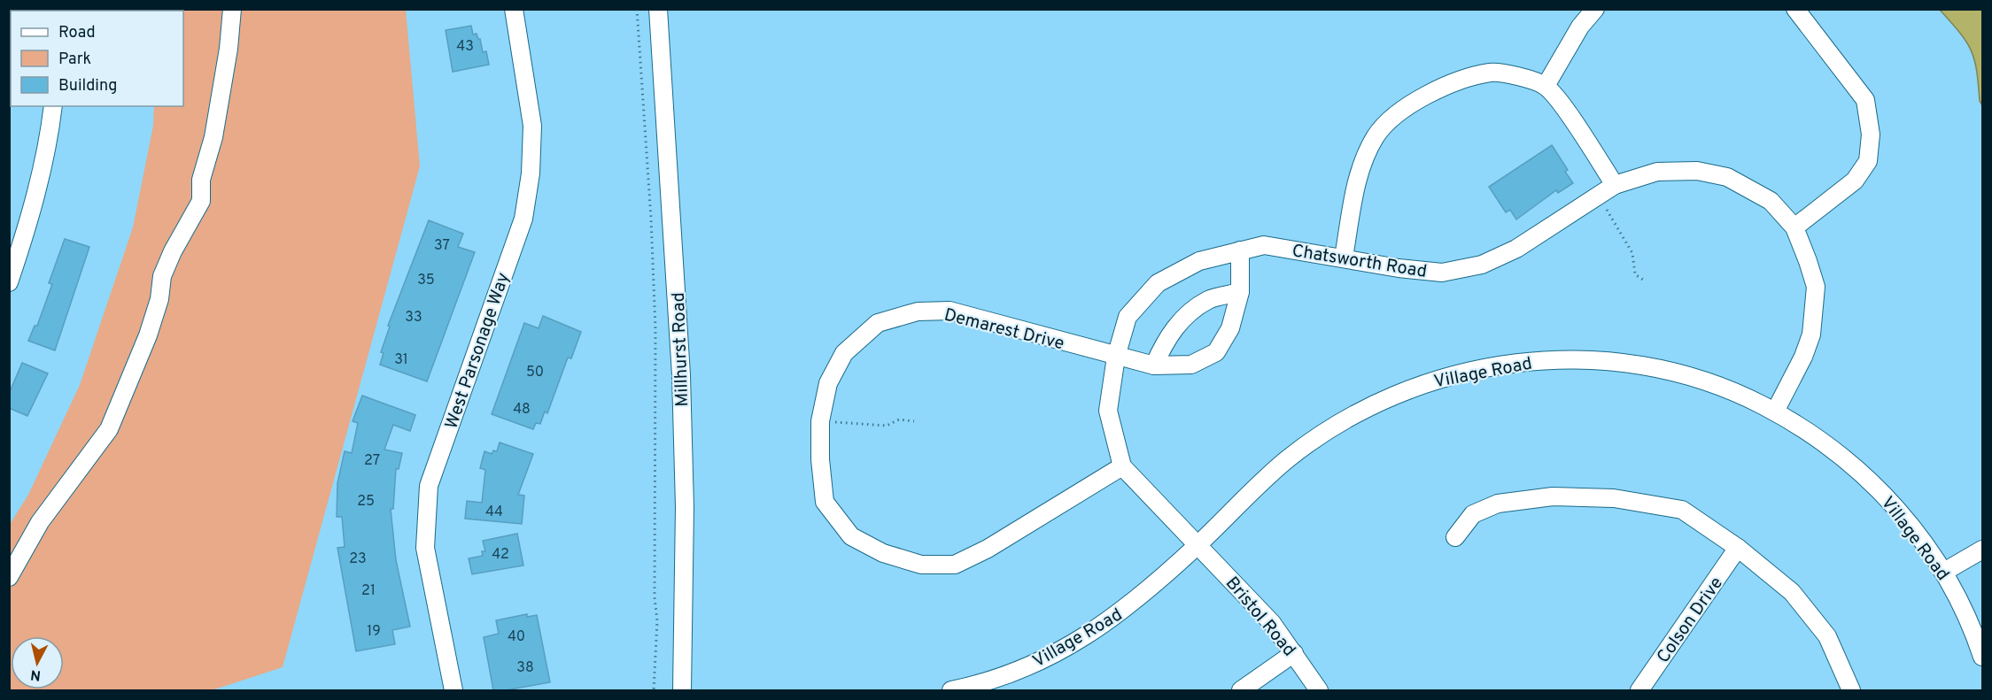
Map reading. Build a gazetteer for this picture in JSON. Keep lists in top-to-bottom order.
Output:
{
  "streets": {
    "street": [
      "Chatsworth Road",
      "Demarest Drive",
      "Millhurst Road",
      "West Parsonage Way",
      "Village Road",
      "Bristol Road",
      "Colson Drive"
    ]
  },
  "crossings": [
    ["Chatsworth Road", "Demarest Drive"],
    ["Chatsworth Road", "Village Road"],
    ["Village Road", "Bristol Road"]
  ],
  "house_numbers": [
    "43",
    "37",
    "35",
    "33",
    "31",
    "50",
    "48",
    "27",
    "25",
    "44",
    "42",
    "23",
    "21",
    "19",
    "40",
    "38"
  ],
  "legend": ["Road", "Park", "Building"],
  "north": "bottom"
}
